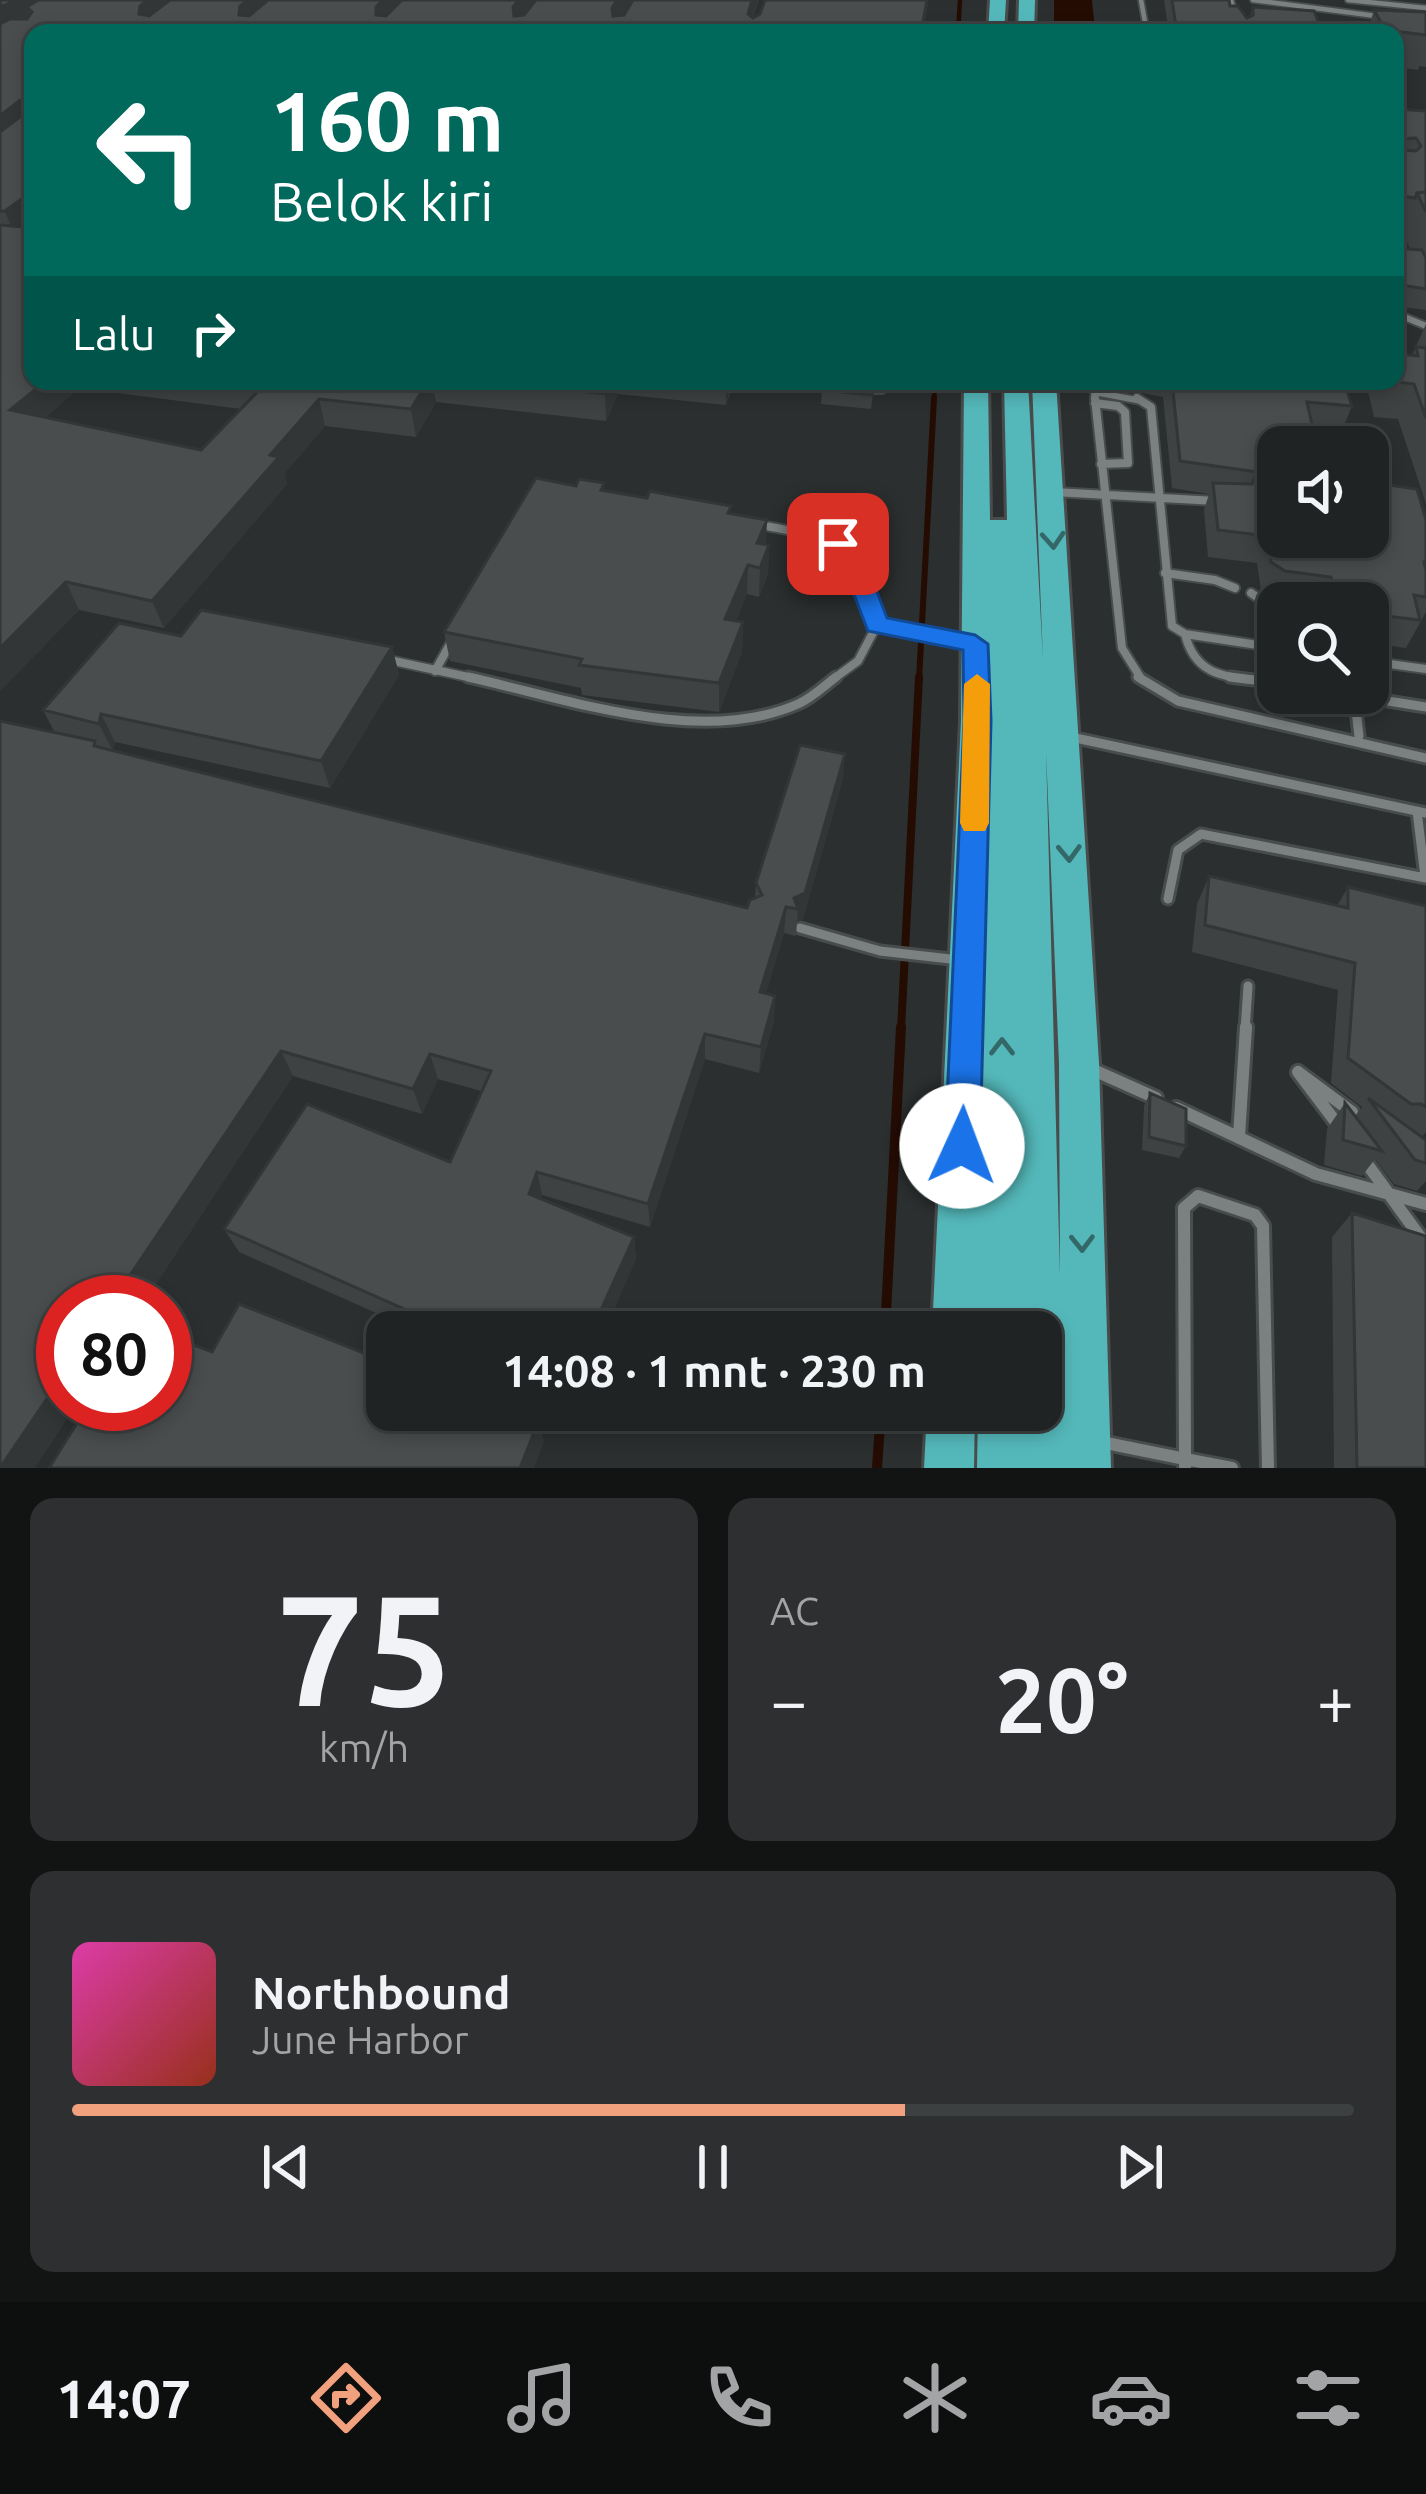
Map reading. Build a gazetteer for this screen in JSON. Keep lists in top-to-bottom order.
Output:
{
  "page": {
    "turn": ["160 m", "Belok kiri"],
    "then": "Lalu",
    "limit": "80",
    "trip": "14:08 · 1 mnt · 230 m",
    "tile": [
      ["75", "km/h"],
      "AC"
    ],
    "heat": ["−", "20°", "+"],
    "song": ["Northbound", "June Harbor"],
    "tabs": "14:07"
  }
}
